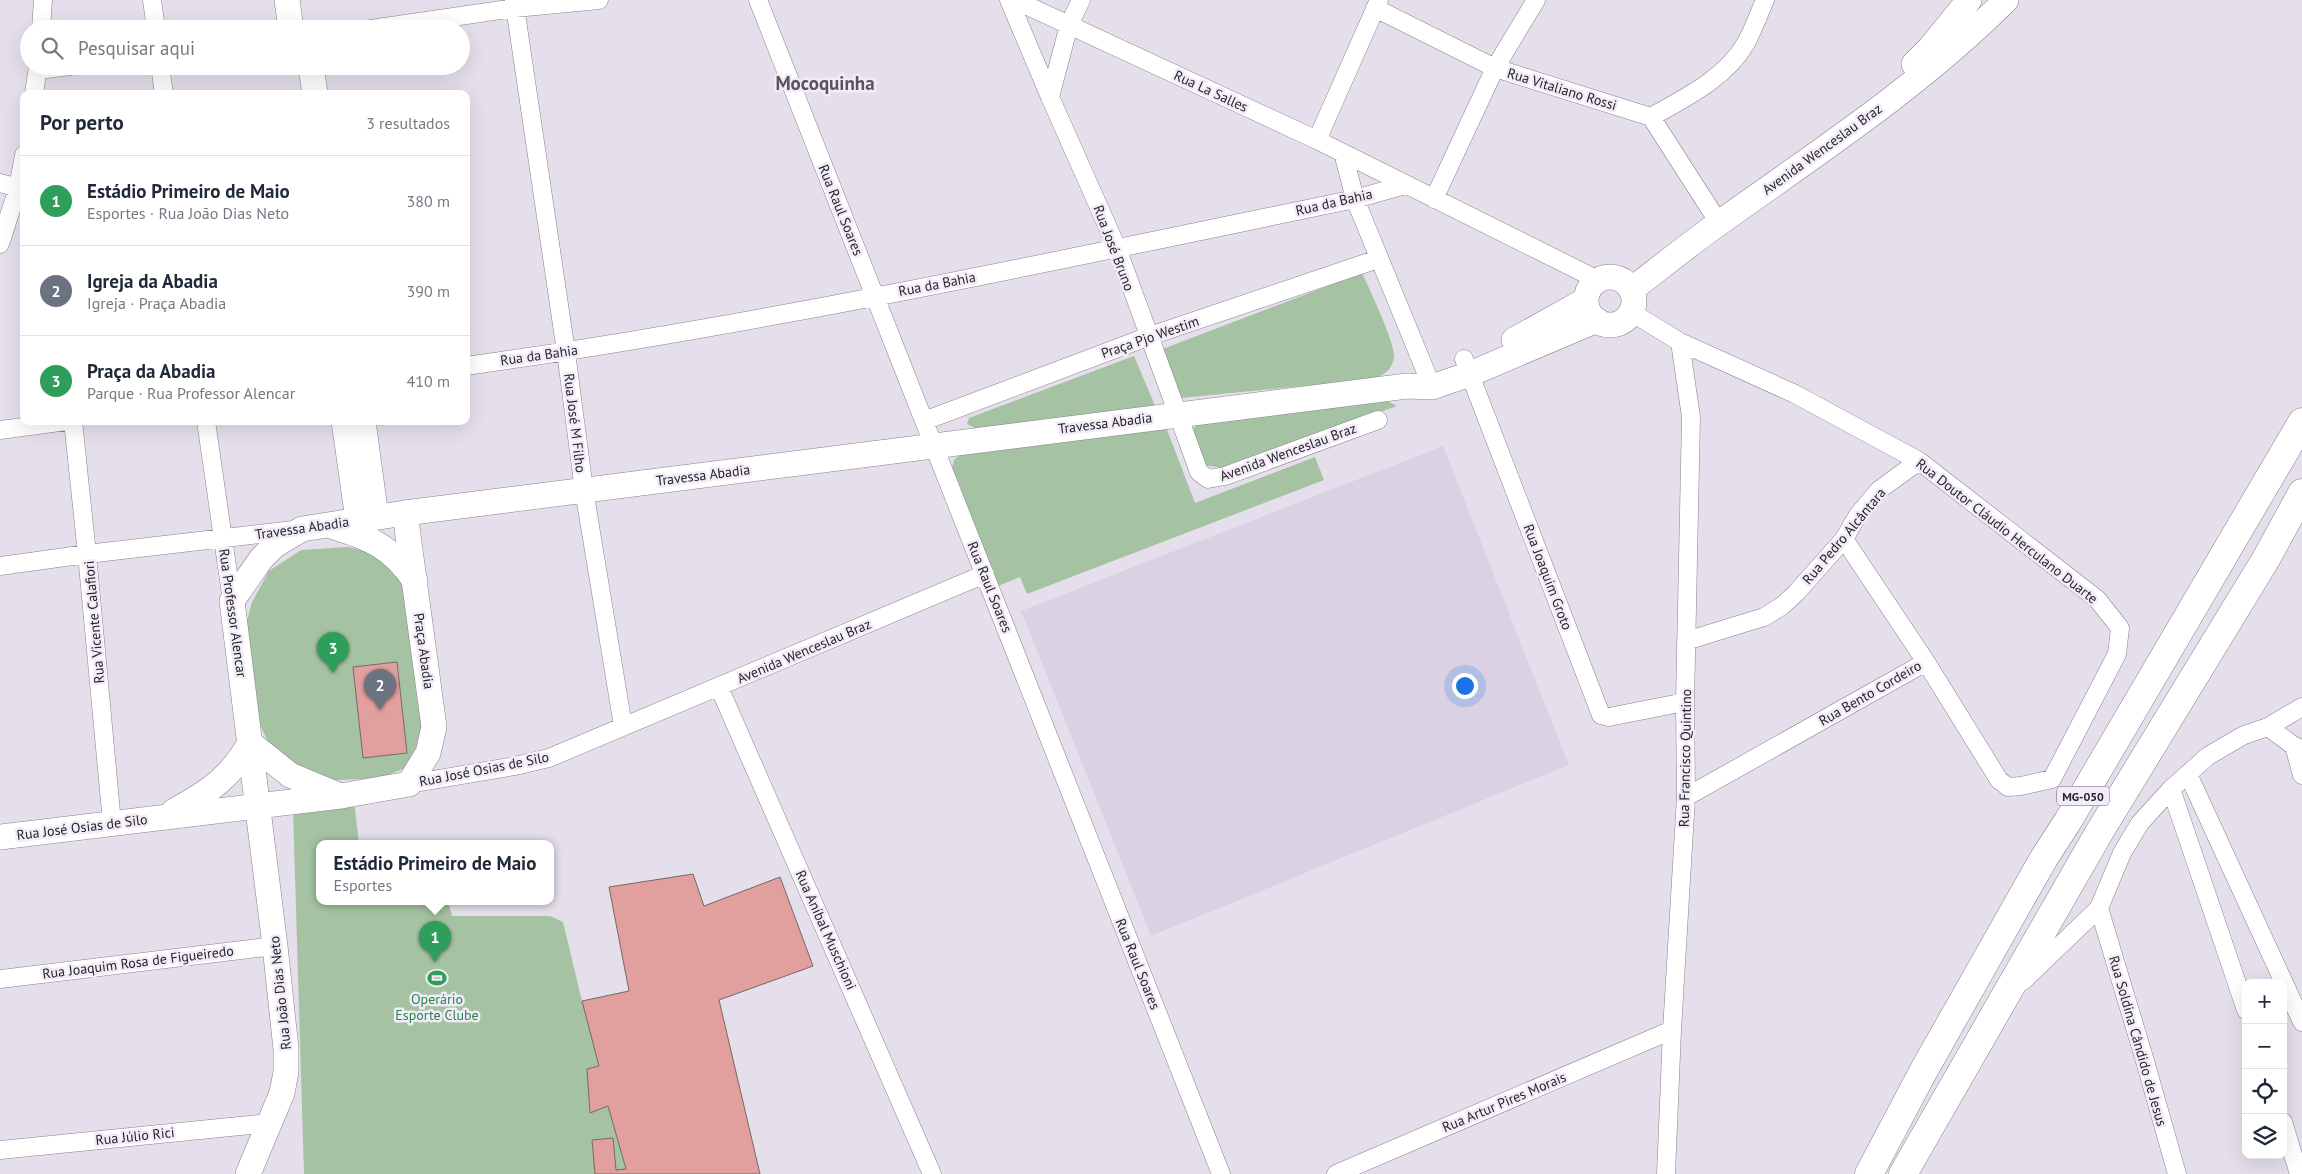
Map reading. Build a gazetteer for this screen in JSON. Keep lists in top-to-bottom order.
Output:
{
  "streets": {
    "highway": ["MG-050"],
    "street": [
      "Rua Vitaliano Rossi",
      "Rua La Salles",
      "Avenida Wenceslau Braz",
      "Rua da Bahia",
      "Rua Raul Soares",
      "Rua José Bruno",
      "Praça Pjo Westim",
      "Rua José M Filho",
      "Travessa Abadia",
      "Rua Doutor Cláudio Herculano Duarte",
      "Rua Pedro Alcântara",
      "Rua Joaquim Groto",
      "Rua Professor Alencar",
      "Rua Vicente Calafiori",
      "Praça Abadia",
      "Rua Bento Cordeiro",
      "Rua Francisco Quintino",
      "Rua José Osias de Silo",
      "Rua Aníbal Muschioni",
      "Rua Joaquim Rosa de Figueiredo",
      "Rua João Dias Neto",
      "Rua Soldina Cândido de Jesus",
      "Rua Artur Pires Morais",
      "Rua Júlio Rici"
    ]
  },
  "crossings": [
    ["Rua La Salles", "Rua da Bahia"],
    ["Rua La Salles", "Rua Doutor Cláudio Herculano Duarte"],
    ["Avenida Wenceslau Braz", "Rua Raul Soares"],
    ["Avenida Wenceslau Braz", "Rua José Bruno"],
    ["Avenida Wenceslau Braz", "Rua José M Filho"],
    ["Avenida Wenceslau Braz", "Travessa Abadia"],
    ["Avenida Wenceslau Braz", "Rua Doutor Cláudio Herculano Duarte"],
    ["Avenida Wenceslau Braz", "Rua Joaquim Groto"],
    ["Avenida Wenceslau Braz", "Rua José Osias de Silo"],
    ["Avenida Wenceslau Braz", "Rua Aníbal Muschioni"],
    ["Rua da Bahia", "Rua Raul Soares"],
    ["Rua da Bahia", "Rua José Bruno"],
    ["Rua da Bahia", "Rua José M Filho"],
    ["Rua da Bahia", "Rua Doutor Cláudio Herculano Duarte"],
    ["Rua Raul Soares", "Praça Pjo Westim"],
    ["Rua Raul Soares", "Travessa Abadia"],
    ["Rua José Bruno", "Praça Pjo Westim"],
    ["Rua José Bruno", "Travessa Abadia"],
    ["Rua José M Filho", "Travessa Abadia"],
    ["Rua José M Filho", "Rua José Osias de Silo"],
    ["Travessa Abadia", "Rua Joaquim Groto"],
    ["Travessa Abadia", "Rua Professor Alencar"],
    ["Travessa Abadia", "Rua Vicente Calafiori"],
    ["Travessa Abadia", "Praça Abadia"],
    ["Rua Doutor Cláudio Herculano Duarte", "Rua Pedro Alcântara"],
    ["Rua Doutor Cláudio Herculano Duarte", "Rua Bento Cordeiro"],
    ["Rua Doutor Cláudio Herculano Duarte", "Rua Francisco Quintino"],
    ["Rua Pedro Alcântara", "Rua Bento Cordeiro"],
    ["Rua Pedro Alcântara", "Rua Francisco Quintino"],
    ["Rua Joaquim Groto", "Rua Francisco Quintino"],
    ["Rua Professor Alencar", "Rua José Osias de Silo"],
    ["Rua Professor Alencar", "Rua João Dias Neto"],
    ["Rua Vicente Calafiori", "Rua José Osias de Silo"],
    ["Praça Abadia", "Rua José Osias de Silo"],
    ["Rua Bento Cordeiro", "Rua Francisco Quintino"],
    ["Rua Francisco Quintino", "Rua Artur Pires Morais"],
    ["Rua José Osias de Silo", "Rua João Dias Neto"],
    ["Rua Joaquim Rosa de Figueiredo", "Rua João Dias Neto"],
    ["Rua João Dias Neto", "Rua Júlio Rici"]
  ],
  "districts": ["Mocoquinha"],
  "places": {
    "sports": ["Operário Esporte Clube"]
  },
  "page": {
    "search": "Pesquisar aqui",
    "heading": ["Por perto", "3 resultados"],
    "list": [
      {
        "mark": "1",
        "name": "Estádio Primeiro de Maio",
        "note": "Esportes · Rua João Dias Neto",
        "value": "380 m"
      },
      {
        "mark": "2",
        "name": "Igreja da Abadia",
        "note": "Igreja · Praça Abadia",
        "value": "390 m"
      },
      {
        "mark": "3",
        "name": "Praça da Abadia",
        "note": "Parque · Rua Professor Alencar",
        "value": "410 m"
      }
    ],
    "pins": ["3", "2", "1"],
    "popup": ["Estádio Primeiro de Maio", "Esportes"],
    "map_buttons": ["+", "−"]
  }
}
